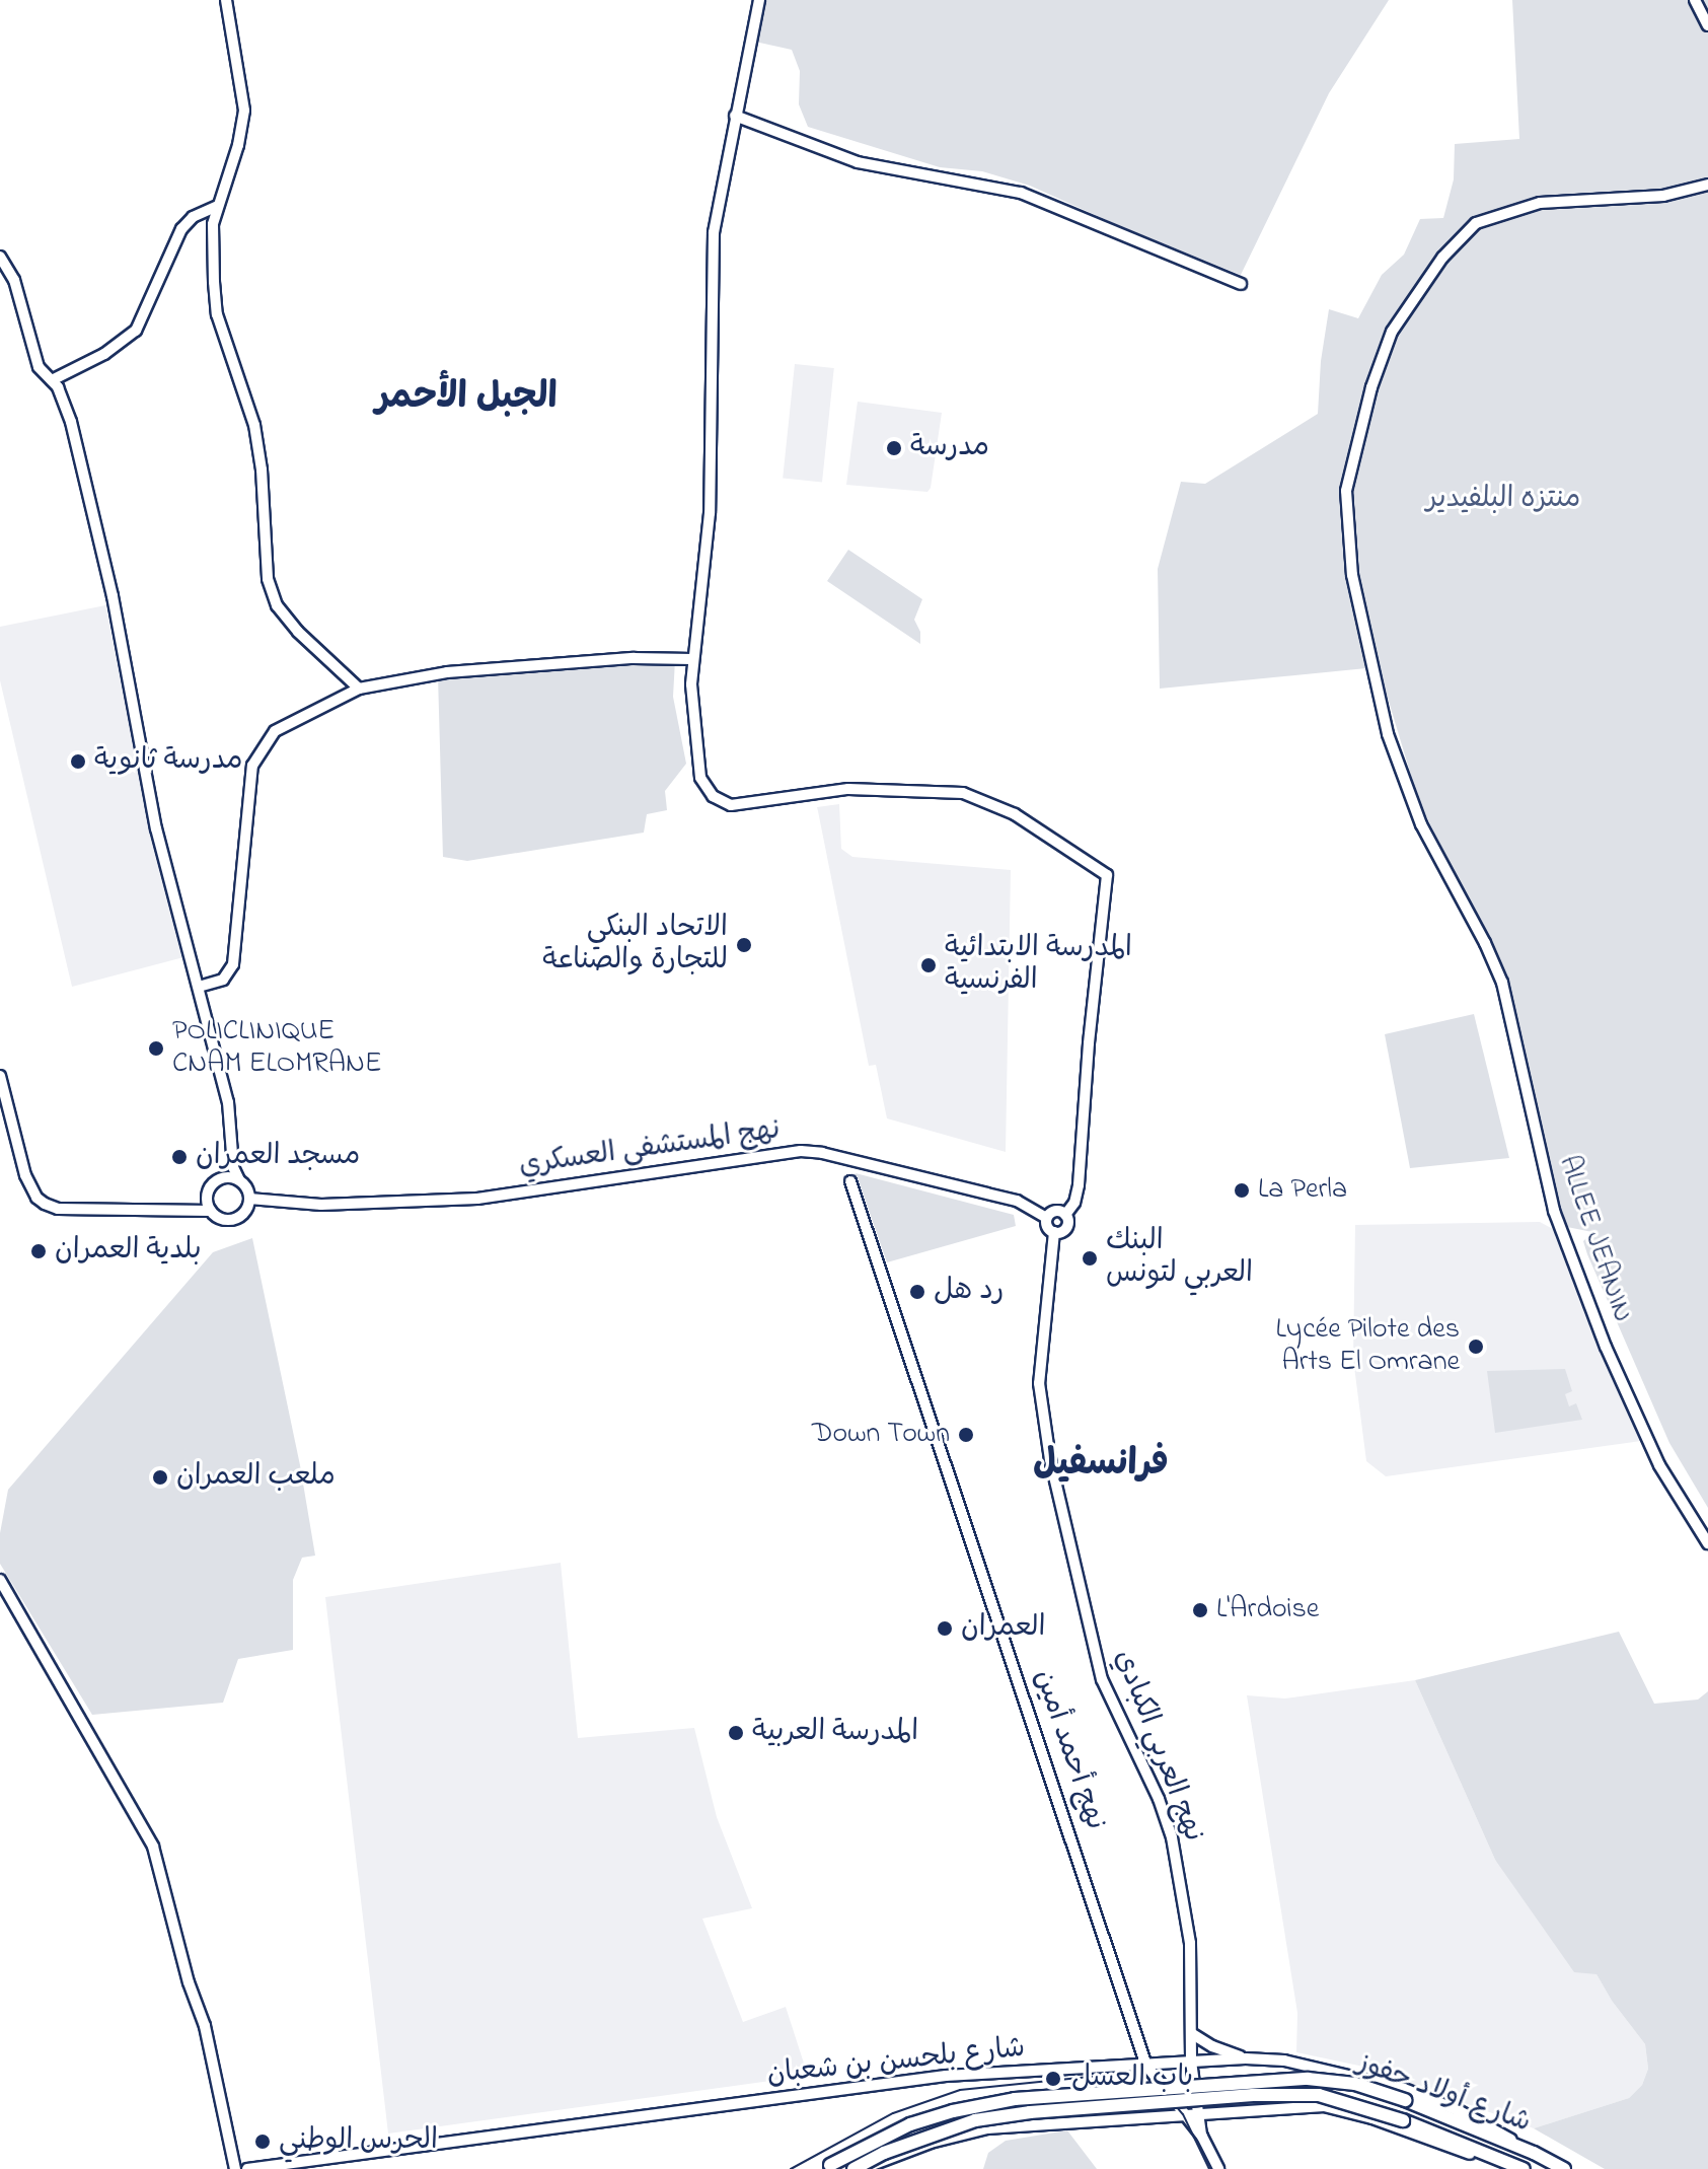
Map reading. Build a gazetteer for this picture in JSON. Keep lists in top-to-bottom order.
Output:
{
  "streets": {
    "main road": ["شارع أولاد حفوز"],
    "street": [
      "نهج المستشفى العسكري",
      "ALLEE JEANIN",
      "نهج العربي الكبادي",
      "نهج أحمد أمين",
      "شارع بلحسن بن شعبان"
    ]
  },
  "crossings": [
    ["نهج المستشفى العسكري", "نهج العربي الكبادي"],
    ["نهج العربي الكبادي", "نهج أحمد أمين"],
    ["نهج العربي الكبادي", "شارع بلحسن بن شعبان"],
    ["نهج العربي الكبادي", "شارع أولاد حفوز"],
    ["نهج أحمد أمين", "شارع بلحسن بن شعبان"],
    ["نهج أحمد أمين", "شارع أولاد حفوز"],
    ["شارع بلحسن بن شعبان", "شارع أولاد حفوز"]
  ],
  "districts": ["الجبل الأحمر", "فرانسفيل"],
  "parks": ["منتزه البلفيدير"],
  "places": [
    "مدرسة",
    "مدرسة ثانوية",
    "الاتحاد البنكي للتجارة والصناعة",
    "المدرسة الابتدائية الفرنسية",
    "POLICLINIQUE CNAM ELOMRANE",
    "مسجد العمران",
    "La Perla",
    "بلدية العمران",
    "البنك العربي لتونس",
    "رد هل",
    "Lycée Pilote des Arts El Omrane",
    "Down Town",
    "ملعب العمران",
    "L'Ardoise",
    "العمران",
    "المدرسة العربية",
    "باب العسل",
    "الحرس الوطني"
  ]
}
